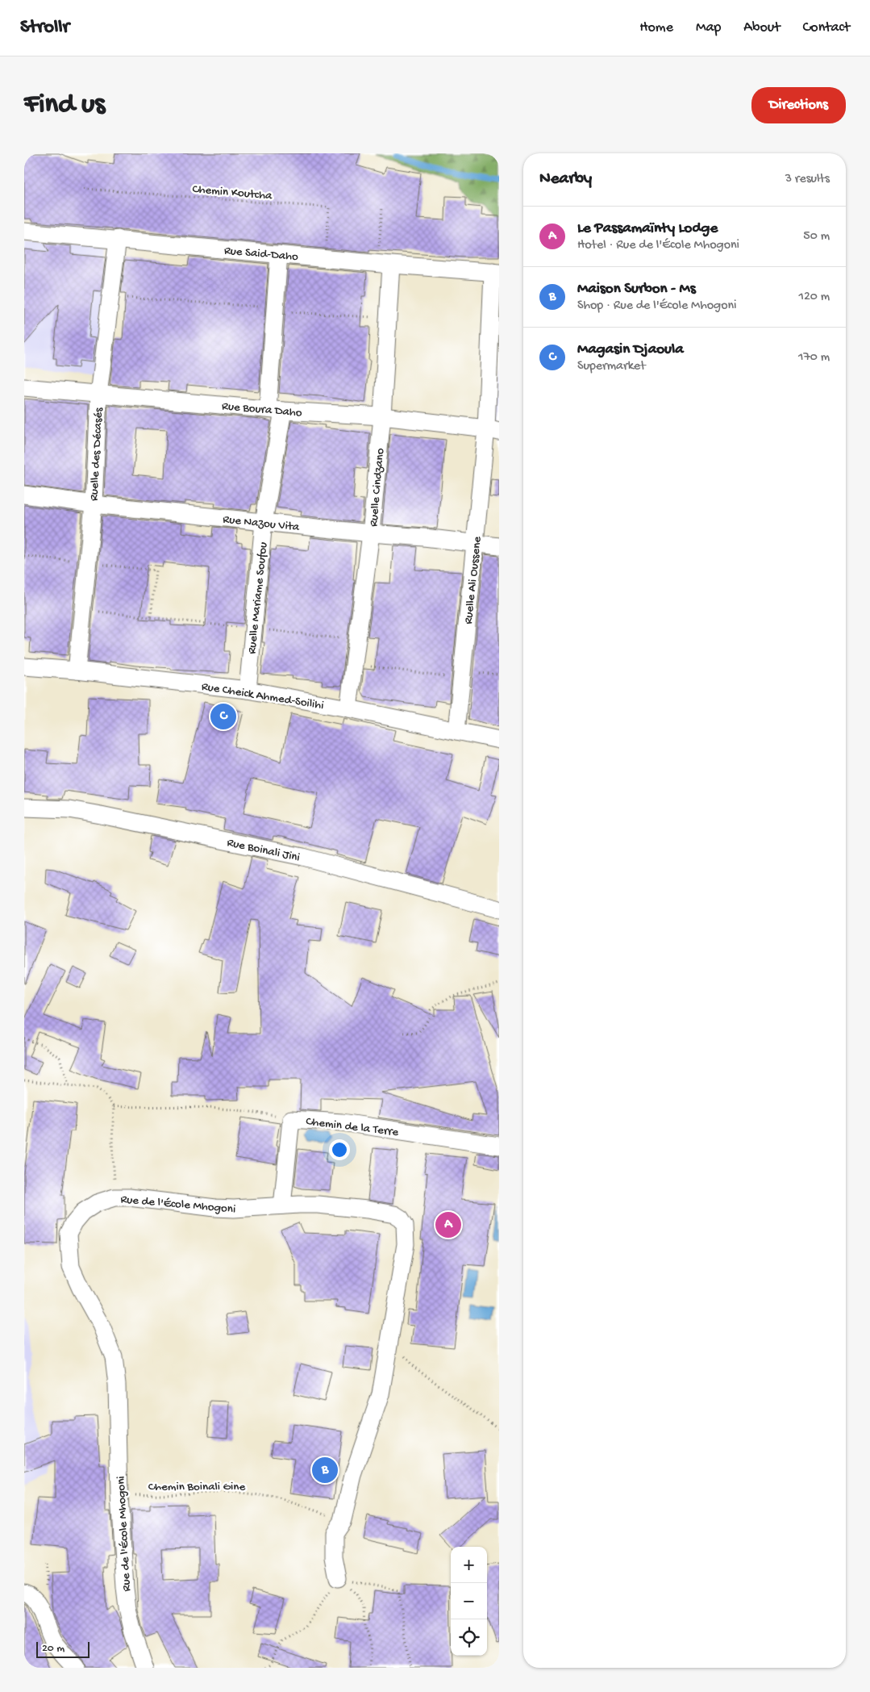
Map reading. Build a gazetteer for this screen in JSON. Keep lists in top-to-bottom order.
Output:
{
  "streets": {
    "street": [
      "Rue Said-Daho",
      "Rue Boura Daho",
      "Ruelle des Décasés",
      "Ruelle Cindzano",
      "Rue Nazou Vita",
      "Ruelle Ali Oussene",
      "Ruelle Mariame Soufou",
      "Rue Cheick Ahmed-Soilihi",
      "Rue Boinali Jini",
      "Chemin de la Terre",
      "Rue de l'École Mhogoni"
    ],
    "path": ["Chemin Koutcha", "Chemin Boinali Gine"]
  },
  "crossings": [
    ["Chemin Koutcha", "Rue Said-Daho"],
    ["Rue Said-Daho", "Ruelle des Décasés"],
    ["Rue Said-Daho", "Ruelle Cindzano"],
    ["Rue Said-Daho", "Ruelle Ali Oussene"],
    ["Rue Said-Daho", "Ruelle Mariame Soufou"],
    ["Rue Boura Daho", "Ruelle des Décasés"],
    ["Rue Boura Daho", "Ruelle Cindzano"],
    ["Rue Boura Daho", "Ruelle Ali Oussene"],
    ["Rue Boura Daho", "Ruelle Mariame Soufou"],
    ["Ruelle des Décasés", "Rue Nazou Vita"],
    ["Ruelle des Décasés", "Rue Cheick Ahmed-Soilihi"],
    ["Ruelle Cindzano", "Rue Nazou Vita"],
    ["Ruelle Cindzano", "Rue Cheick Ahmed-Soilihi"],
    ["Rue Nazou Vita", "Ruelle Ali Oussene"],
    ["Rue Nazou Vita", "Ruelle Mariame Soufou"],
    ["Ruelle Ali Oussene", "Rue Cheick Ahmed-Soilihi"],
    ["Ruelle Mariame Soufou", "Rue Cheick Ahmed-Soilihi"],
    ["Chemin de la Terre", "Rue de l'École Mhogoni"],
    ["Rue de l'École Mhogoni", "Chemin Boinali Gine"]
  ],
  "scale_bar": "20 m",
  "page": {
    "header": "Strollr",
    "nav": [
      "Home",
      "Map",
      "About",
      "Contact"
    ],
    "buttons": "Directions",
    "title": "Find us",
    "heading": ["Nearby", "3 results"],
    "list": [
      {
        "mark": "A",
        "name": "Le Passamaïnty Lodge",
        "note": "Hotel · Rue de l'École Mhogoni",
        "value": "50 m"
      },
      {
        "mark": "B",
        "name": "Maison Surbon - Ms",
        "note": "Shop · Rue de l'École Mhogoni",
        "value": "120 m"
      },
      {
        "mark": "C",
        "name": "Magasin Djaoula",
        "note": "Supermarket",
        "value": "170 m"
      }
    ],
    "pins": ["C", "A", "B"],
    "map_buttons": ["+", "−"],
    "scale": "20 m"
  }
}
